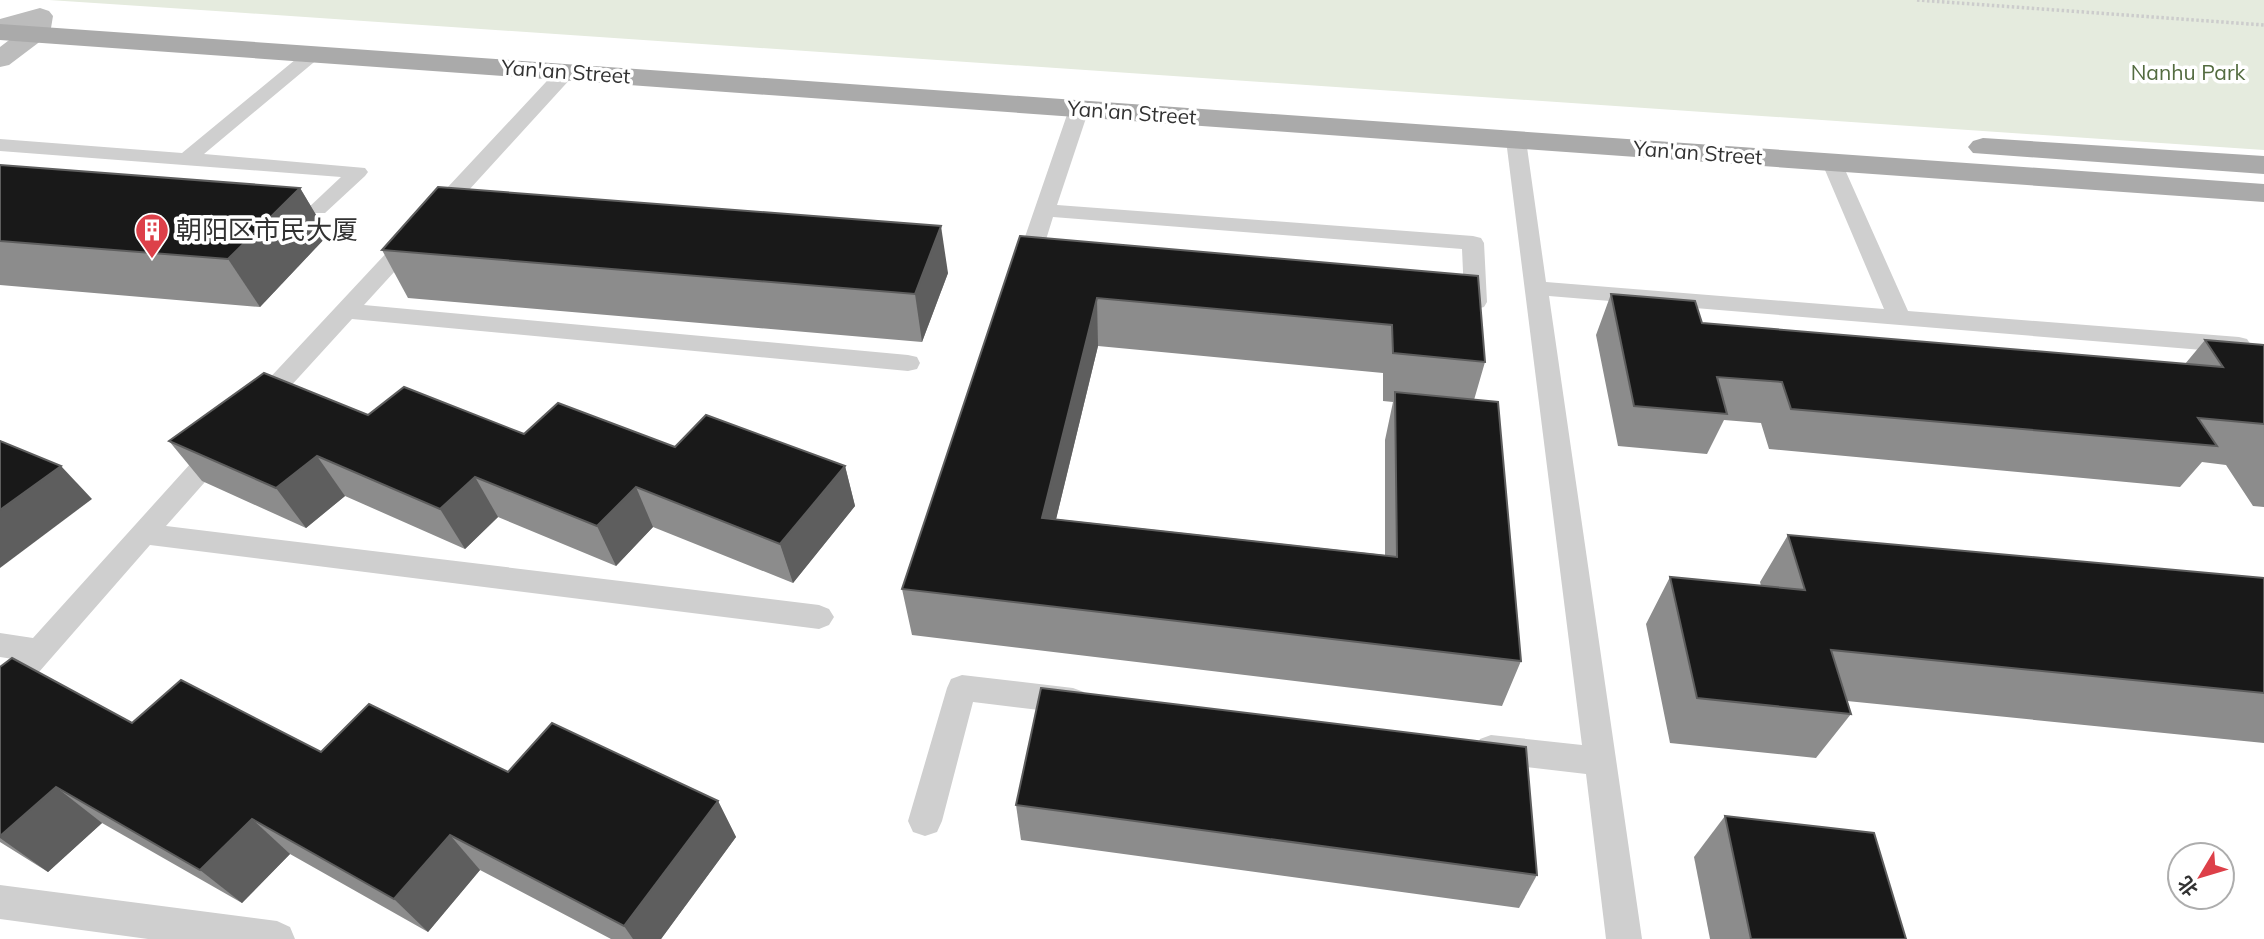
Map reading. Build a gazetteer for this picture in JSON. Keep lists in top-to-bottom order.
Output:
{
  "streets": {
    "main road": ["Yan'an Street"]
  },
  "parks": ["Nanhu Park"],
  "places": {
    "building": ["朝阳区市民大厦"]
  },
  "north": "bottom left"
}
